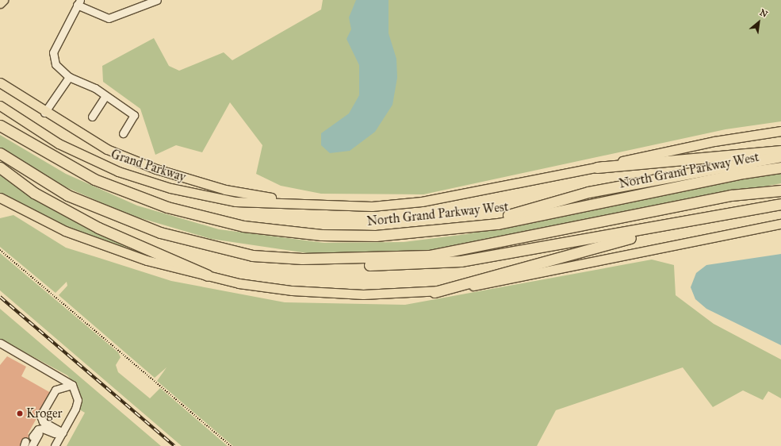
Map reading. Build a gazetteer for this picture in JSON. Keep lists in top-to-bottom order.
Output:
{
  "streets": {
    "highway": ["North Grand Parkway West"],
    "main road": ["Grand Parkway"]
  },
  "crossings": [
    ["Grand Parkway", "North Grand Parkway West"]
  ],
  "places": ["Kroger"],
  "north": "top right"
}
